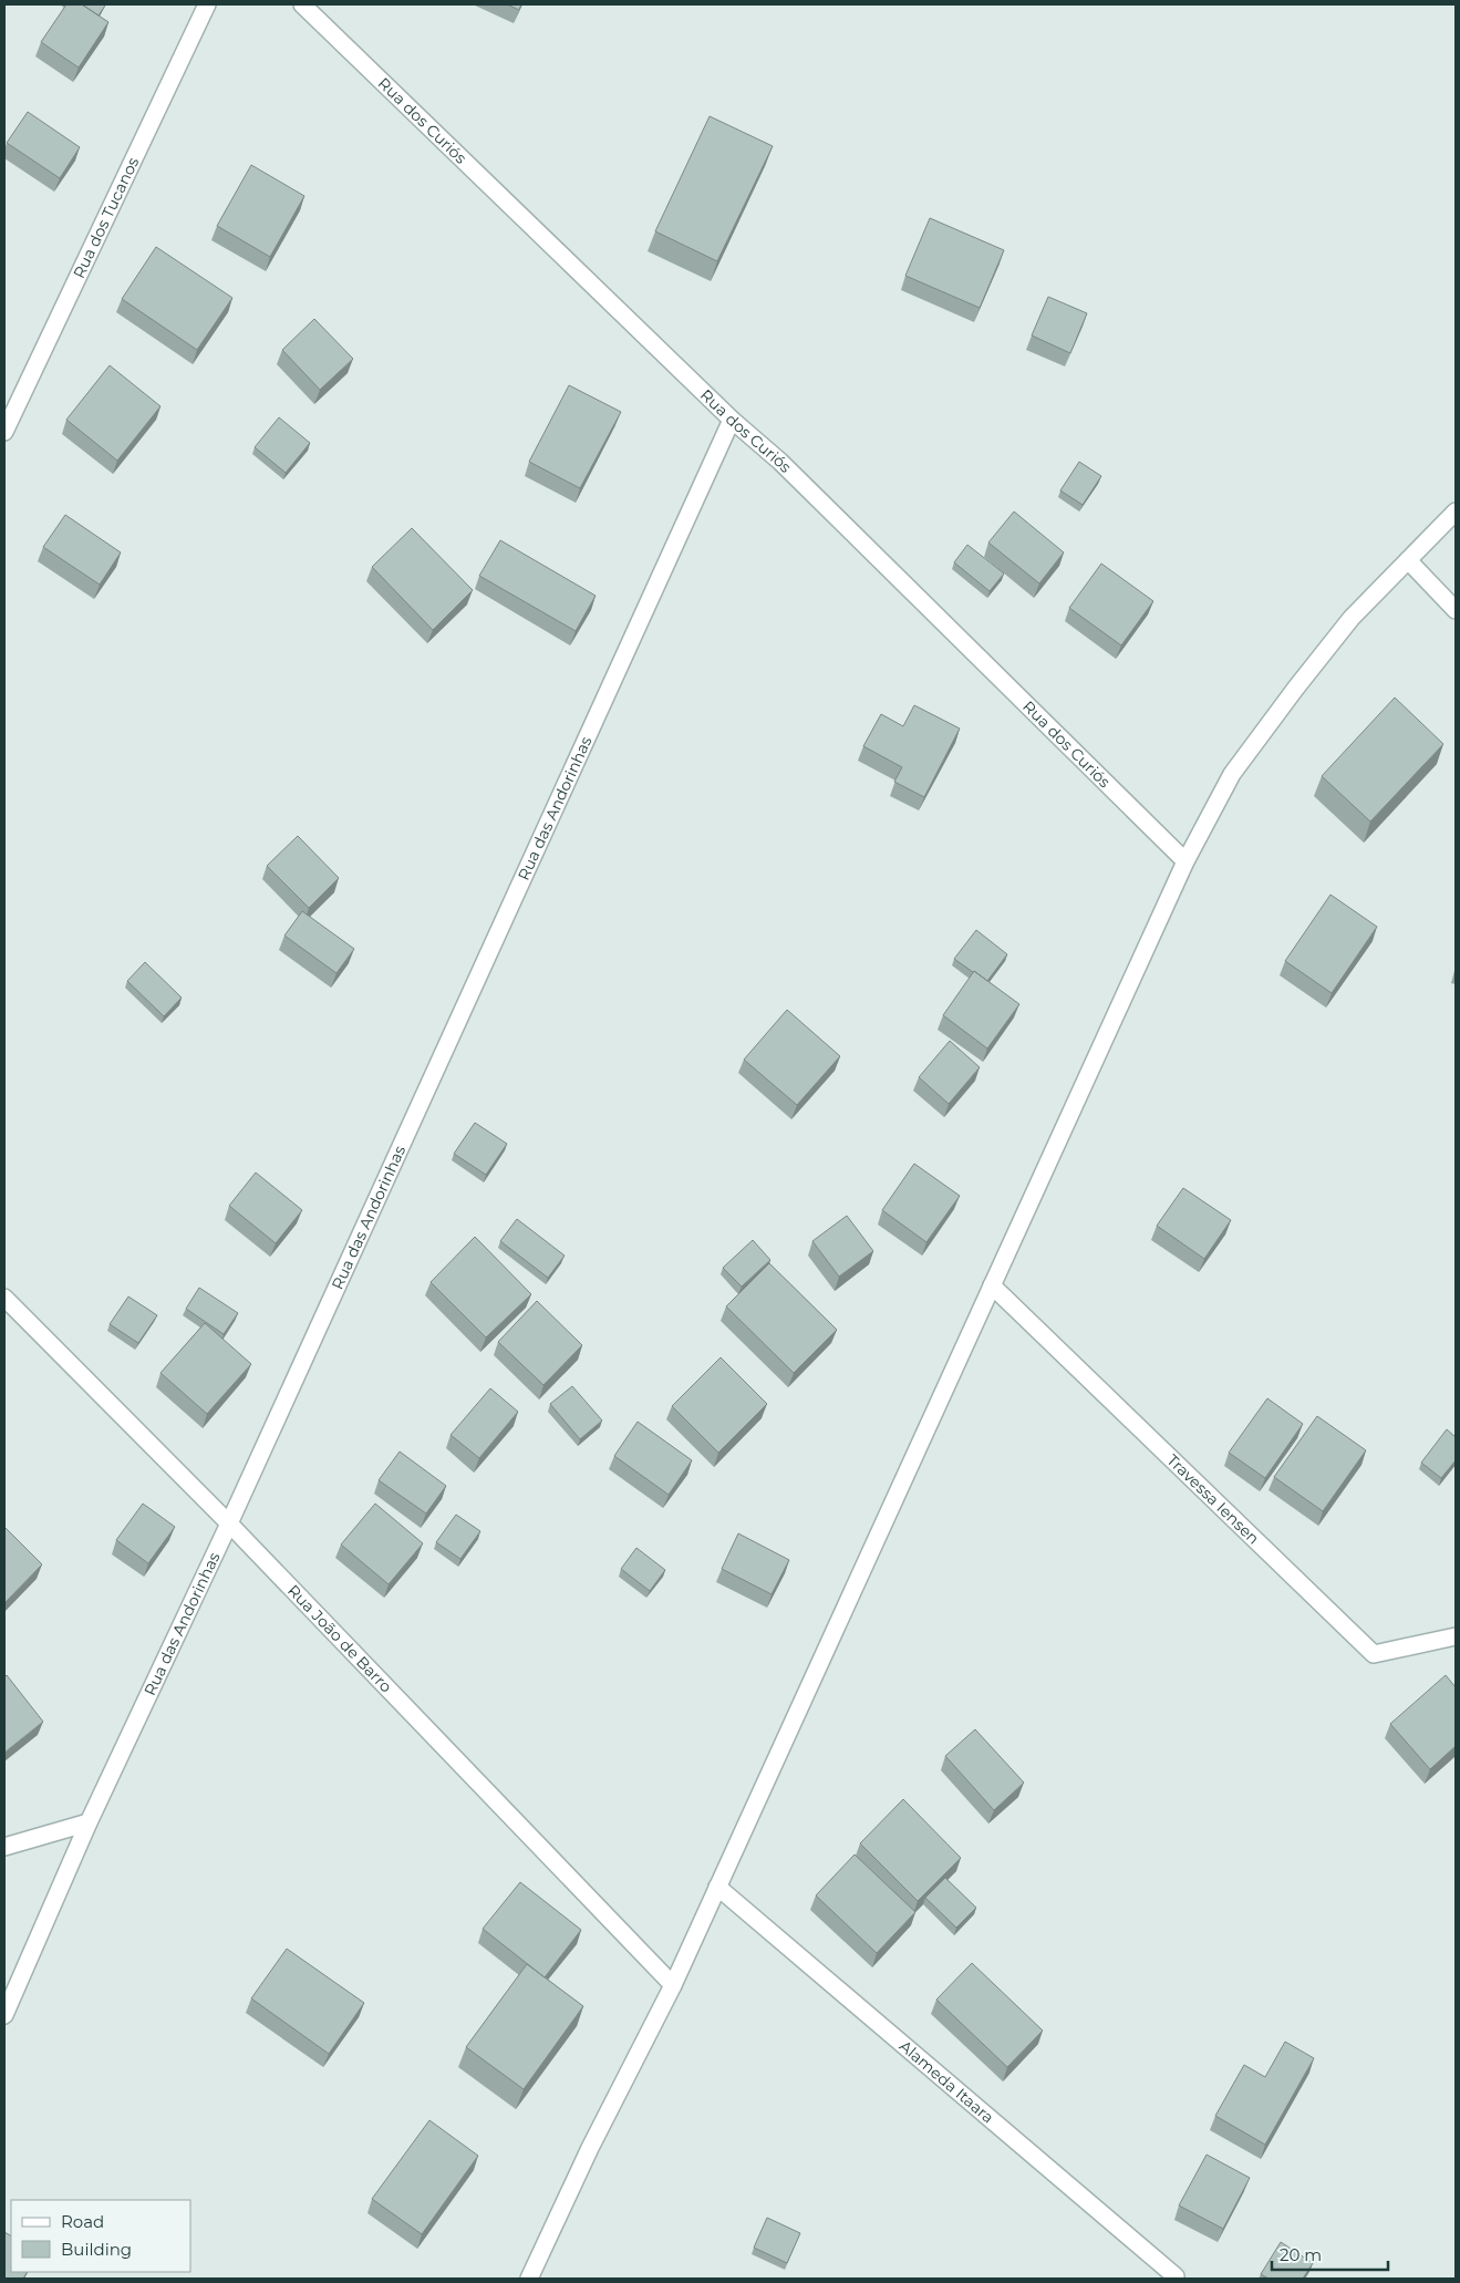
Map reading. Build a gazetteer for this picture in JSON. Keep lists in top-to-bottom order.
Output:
{
  "streets": {
    "street": [
      "Rua dos Curiós",
      "Rua dos Tucanos",
      "Rua das Andorinhas",
      "Travessa Iensen",
      "Rua João de Barro",
      "Alameda Itaara"
    ]
  },
  "crossings": [
    ["Rua dos Curiós", "Rua das Andorinhas"],
    ["Rua das Andorinhas", "Rua João de Barro"]
  ],
  "legend": ["Road", "Building"],
  "scale_bar": "20 m"
}
